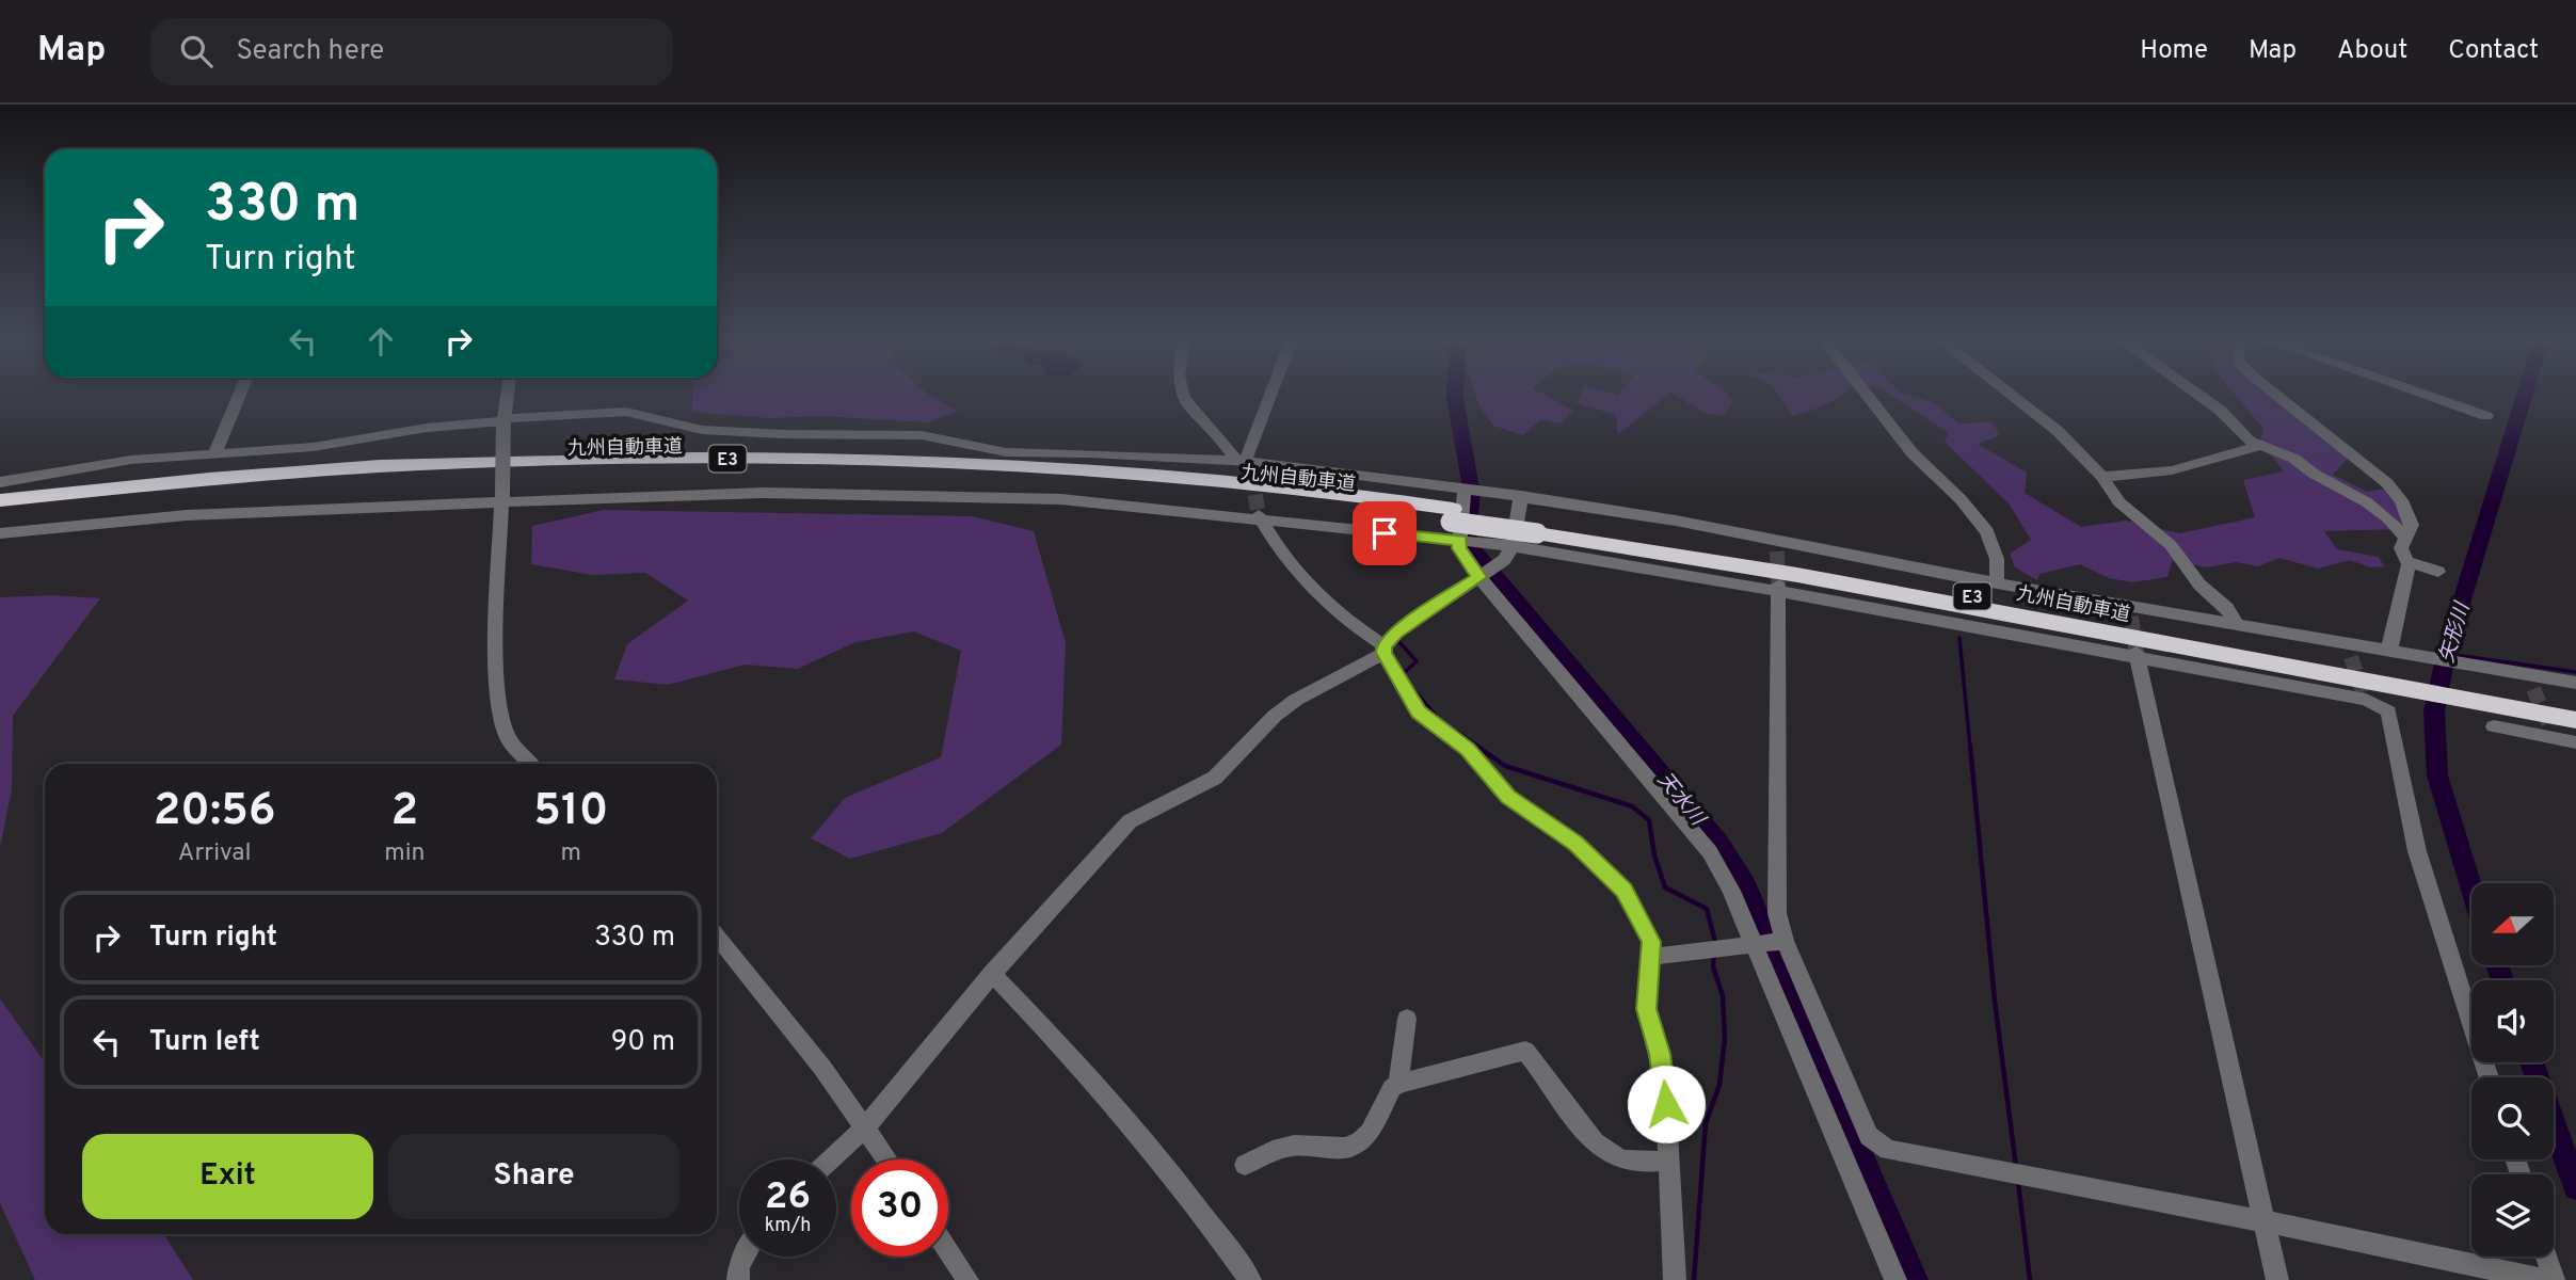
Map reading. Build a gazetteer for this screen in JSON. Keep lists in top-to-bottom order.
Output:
{
  "streets": {
    "highway": ["九州自動車道", "E3"]
  },
  "water": ["矢形川", "天水川"],
  "north": "left",
  "page": {
    "header": "Map",
    "search": "Search here",
    "nav": [
      "Home",
      "Map",
      "About",
      "Contact"
    ],
    "turn": ["330 m", "Turn right"],
    "eta": [
      "20:56",
      "Arrival",
      "2",
      "min",
      "510",
      "m"
    ],
    "list": [
      {
        "name": "Turn right",
        "value": "330 m"
      },
      {
        "name": "Turn left",
        "value": "90 m"
      }
    ],
    "buttons": ["Exit", "Share"],
    "speed": "26 km/h",
    "limit": "30"
  }
}
